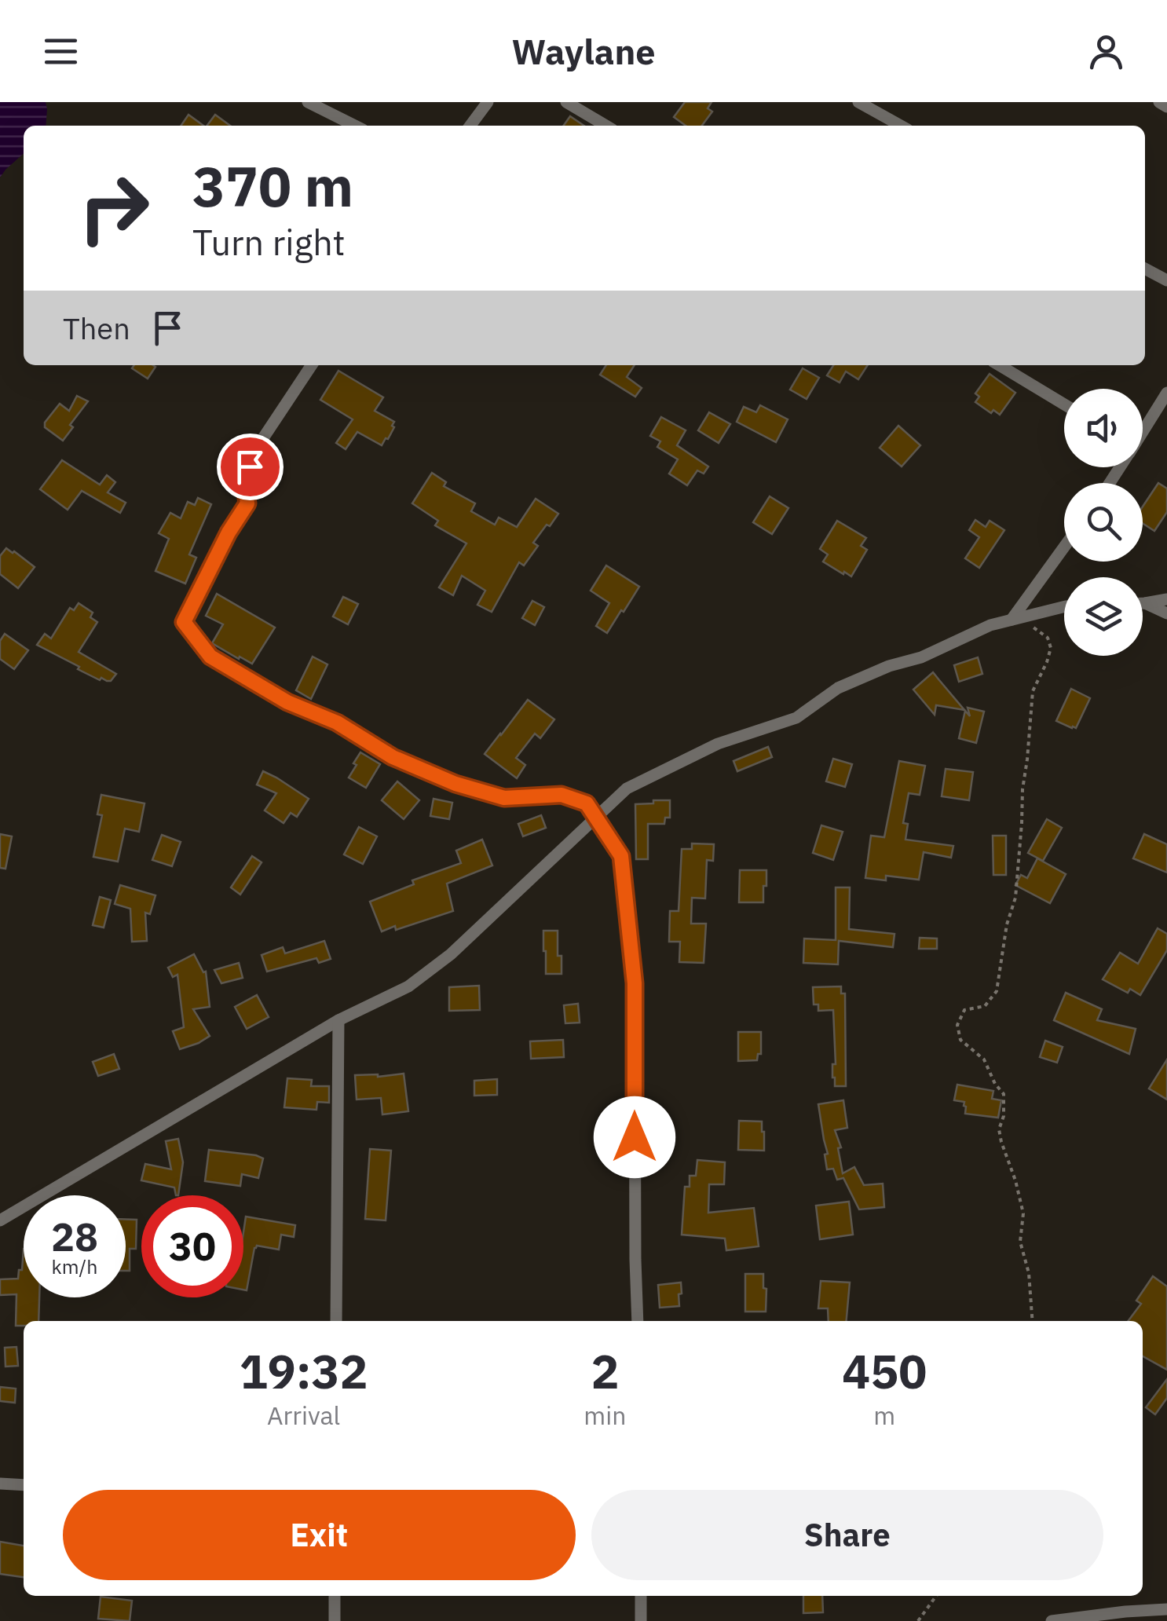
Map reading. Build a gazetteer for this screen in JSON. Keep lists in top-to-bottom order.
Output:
{
  "page": {
    "header": "Waylane",
    "turn": ["370 m", "Turn right"],
    "then": "Then",
    "speed": "28 km/h",
    "limit": "30",
    "eta": [
      "19:32",
      "Arrival",
      "2",
      "min",
      "450",
      "m"
    ],
    "buttons": ["Exit", "Share"]
  }
}
